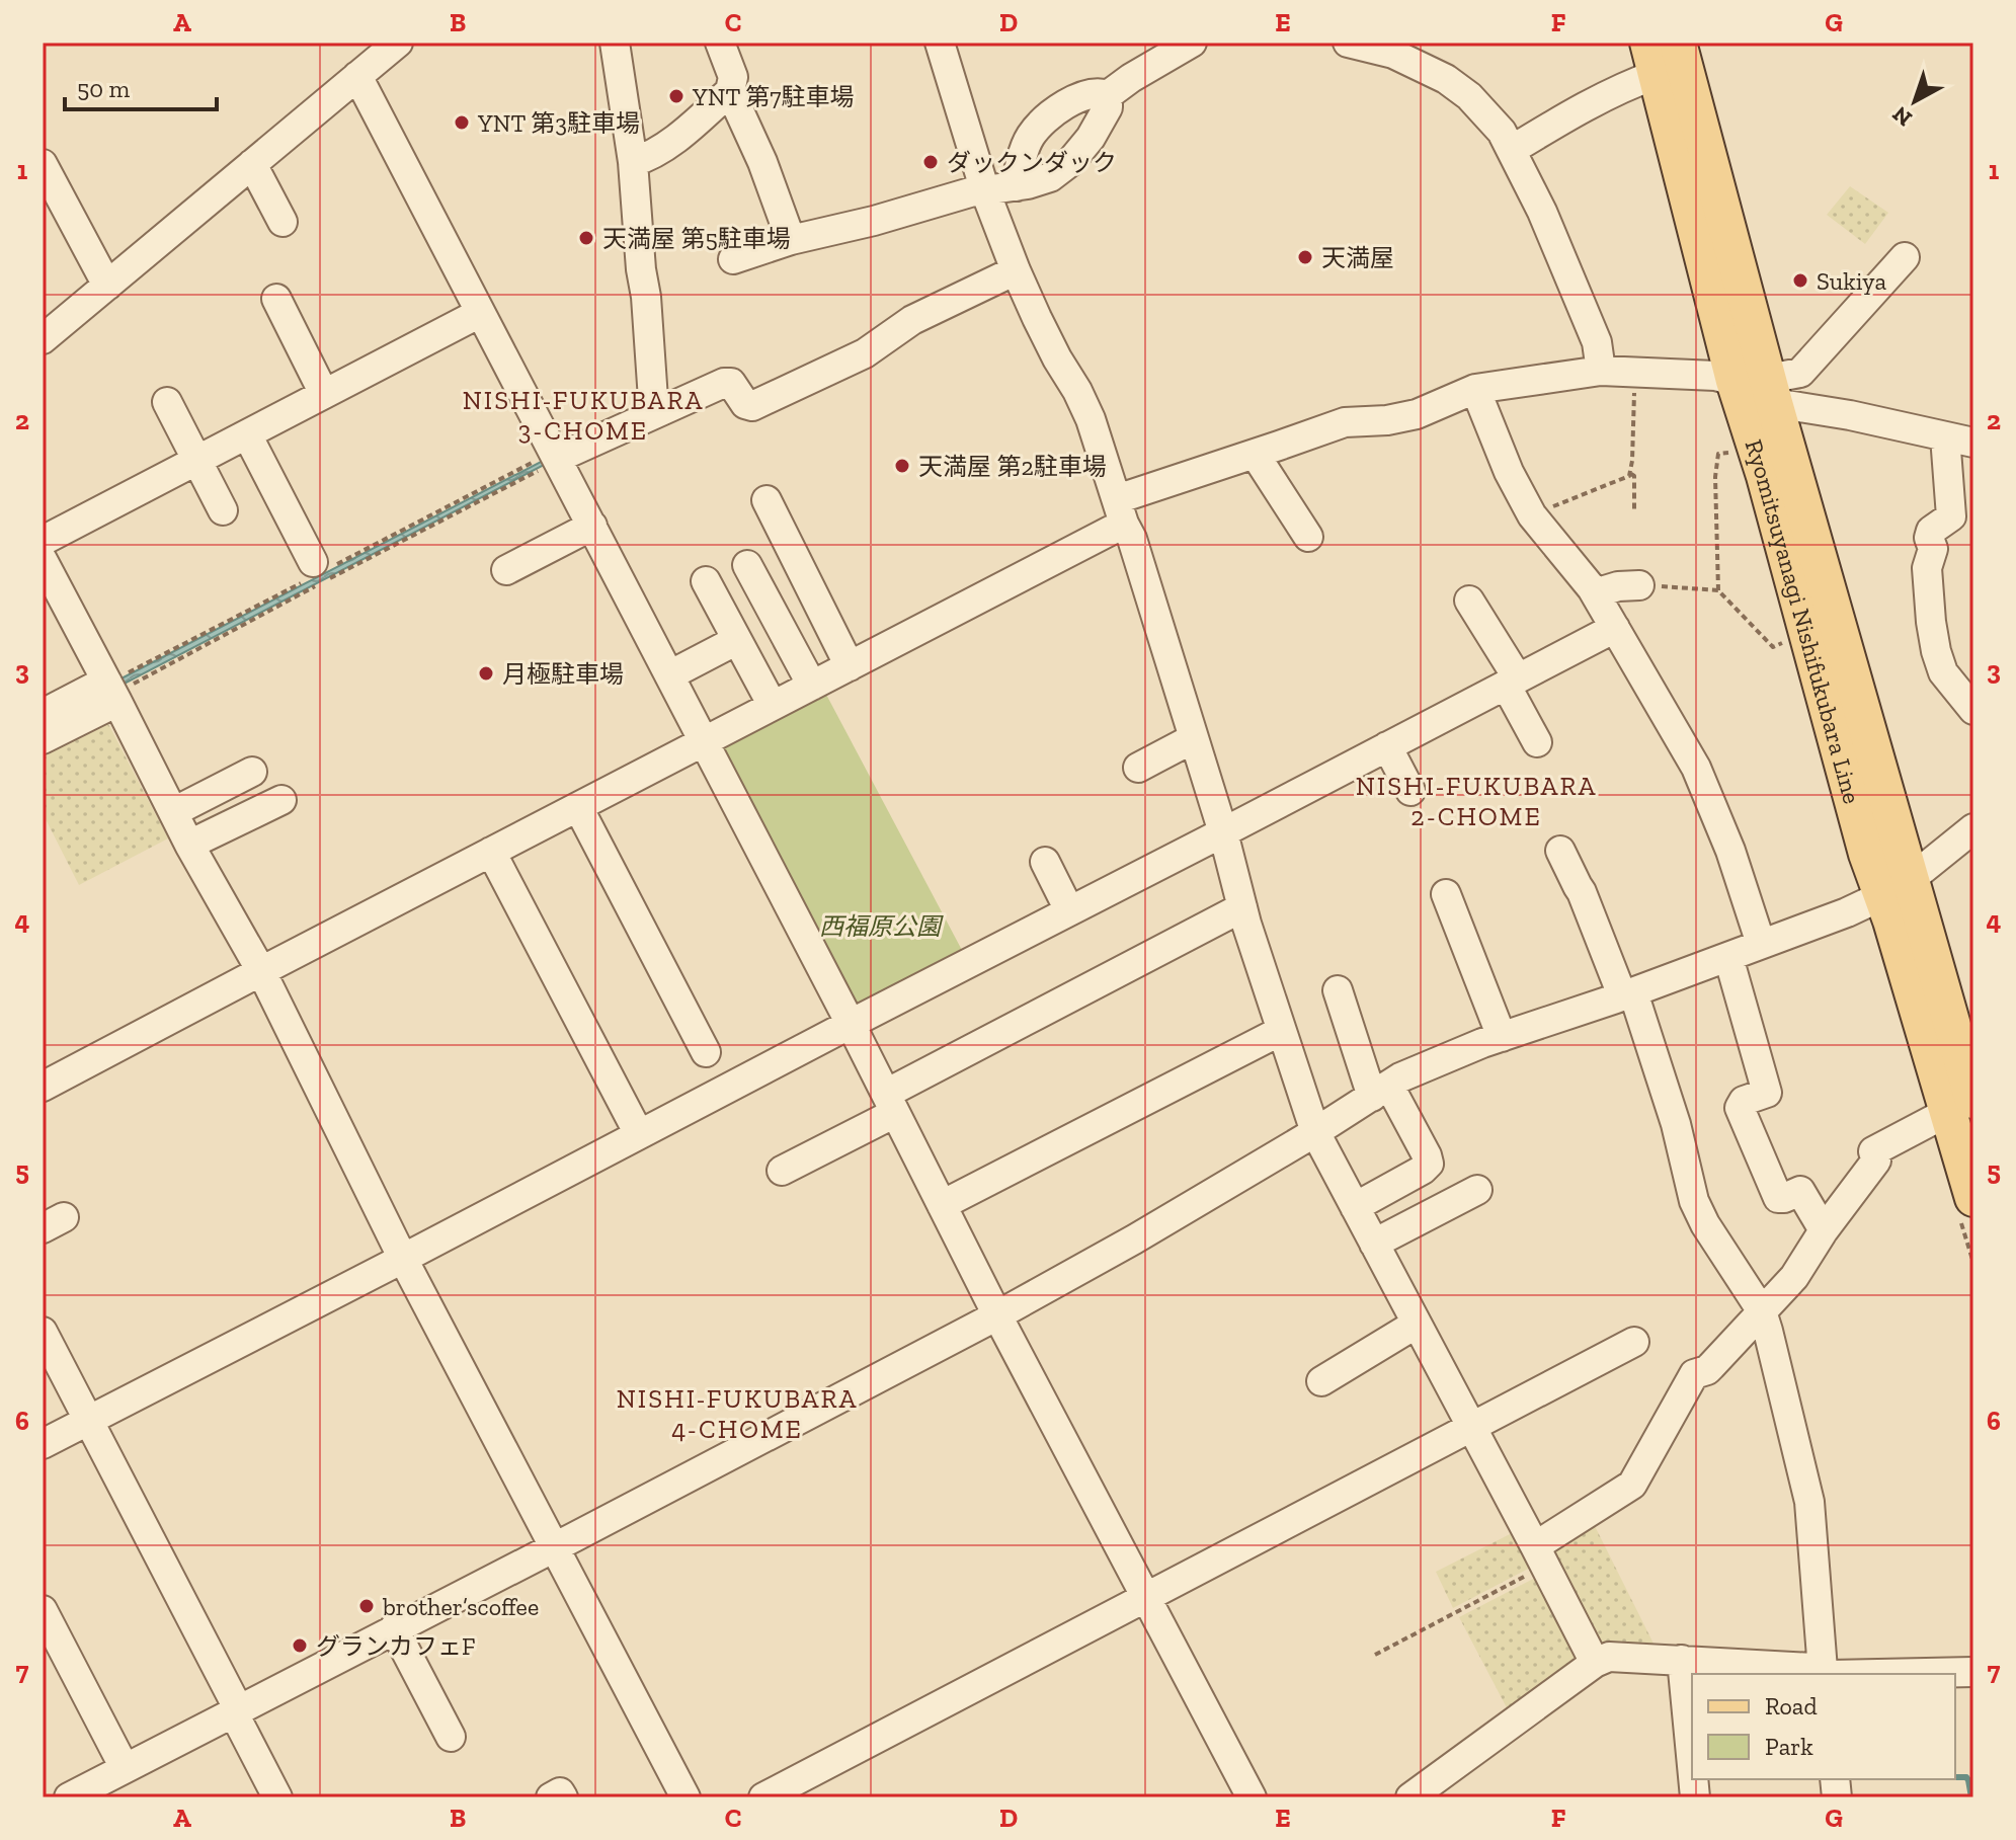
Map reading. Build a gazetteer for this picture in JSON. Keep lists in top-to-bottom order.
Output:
{
  "streets": {
    "main road": ["Ryomitsuyanagi Nishifukubara Line"]
  },
  "districts": ["NISHI-FUKUBARA 3-CHOME", "NISHI-FUKUBARA 2-CHOME", "NISHI-FUKUBARA 4-CHOME"],
  "parks": ["西福原公園"],
  "places": [
    "YNT 第7駐車場",
    "YNT 第3駐車場",
    "ダックンダック",
    "天満屋 第5駐車場",
    "天満屋",
    "Sukiya",
    "天満屋 第2駐車場",
    "月極駐車場",
    "brother’scoffee",
    "グランカフェF"
  ],
  "legend": ["Road", "Park"],
  "scale_bar": "50 m",
  "north": "bottom left",
  "grid": {
    "columns": [
      "A",
      "B",
      "C",
      "D",
      "E",
      "F",
      "G"
    ],
    "rows": [
      "1",
      "2",
      "3",
      "4",
      "5",
      "6",
      "7"
    ]
  }
}
